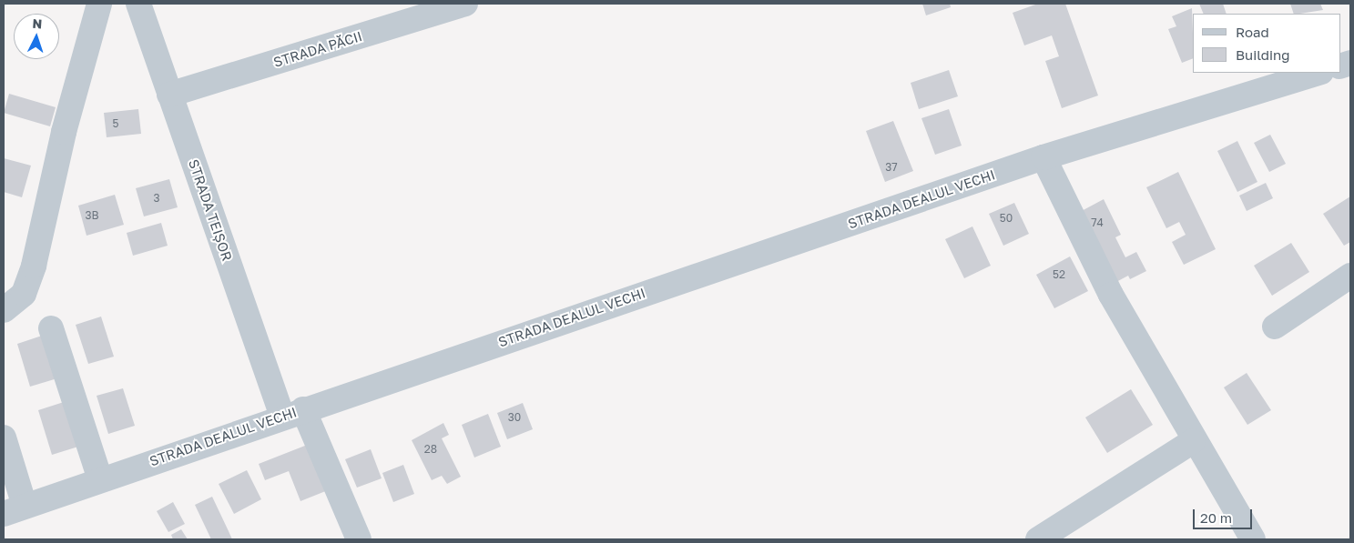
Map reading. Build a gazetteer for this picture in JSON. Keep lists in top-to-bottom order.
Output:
{
  "streets": {
    "street": ["STRADA PĂCII", "STRADA DEALUL VECHI", "STRADA TEIȘOR"]
  },
  "crossings": [
    ["STRADA PĂCII", "STRADA TEIȘOR"],
    ["STRADA DEALUL VECHI", "STRADA TEIȘOR"]
  ],
  "house_numbers": [
    "5",
    "37",
    "3",
    "3B",
    "50",
    "74",
    "52",
    "30",
    "28"
  ],
  "legend": ["Road", "Building"],
  "scale_bar": "20 m",
  "north": "top"
}
